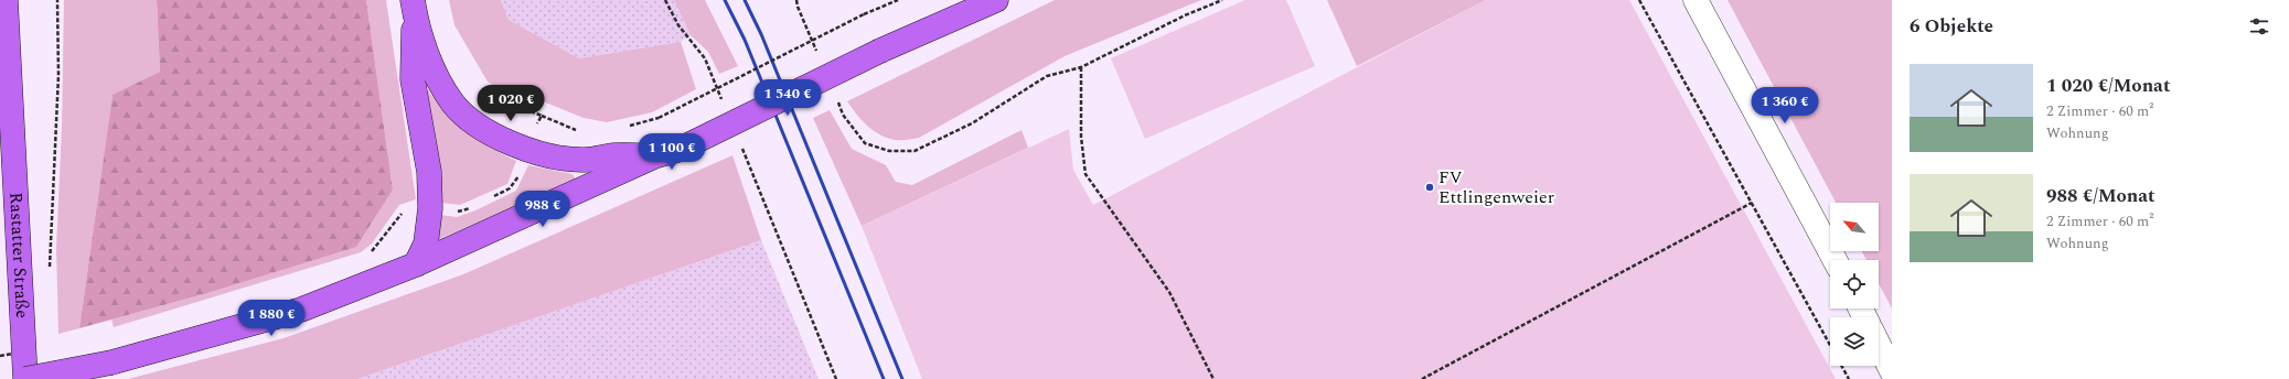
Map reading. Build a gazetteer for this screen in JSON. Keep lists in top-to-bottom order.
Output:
{
  "streets": {
    "main road": ["Rastatter Straße"]
  },
  "places": ["FV Ettlingenweier"],
  "north": "top left",
  "page": {
    "heading": "6 Objekte",
    "list": [
      {
        "name": "1 020 €/Monat",
        "note": "2 Zimmer · 60 m² · Wohnung"
      },
      {
        "name": "988 €/Monat",
        "note": "2 Zimmer · 60 m² · Wohnung"
      }
    ],
    "price": [
      "1 540 €",
      "1 020 €",
      "1 360 €",
      "1 100 €",
      "988 €",
      "1 880 €"
    ]
  }
}
